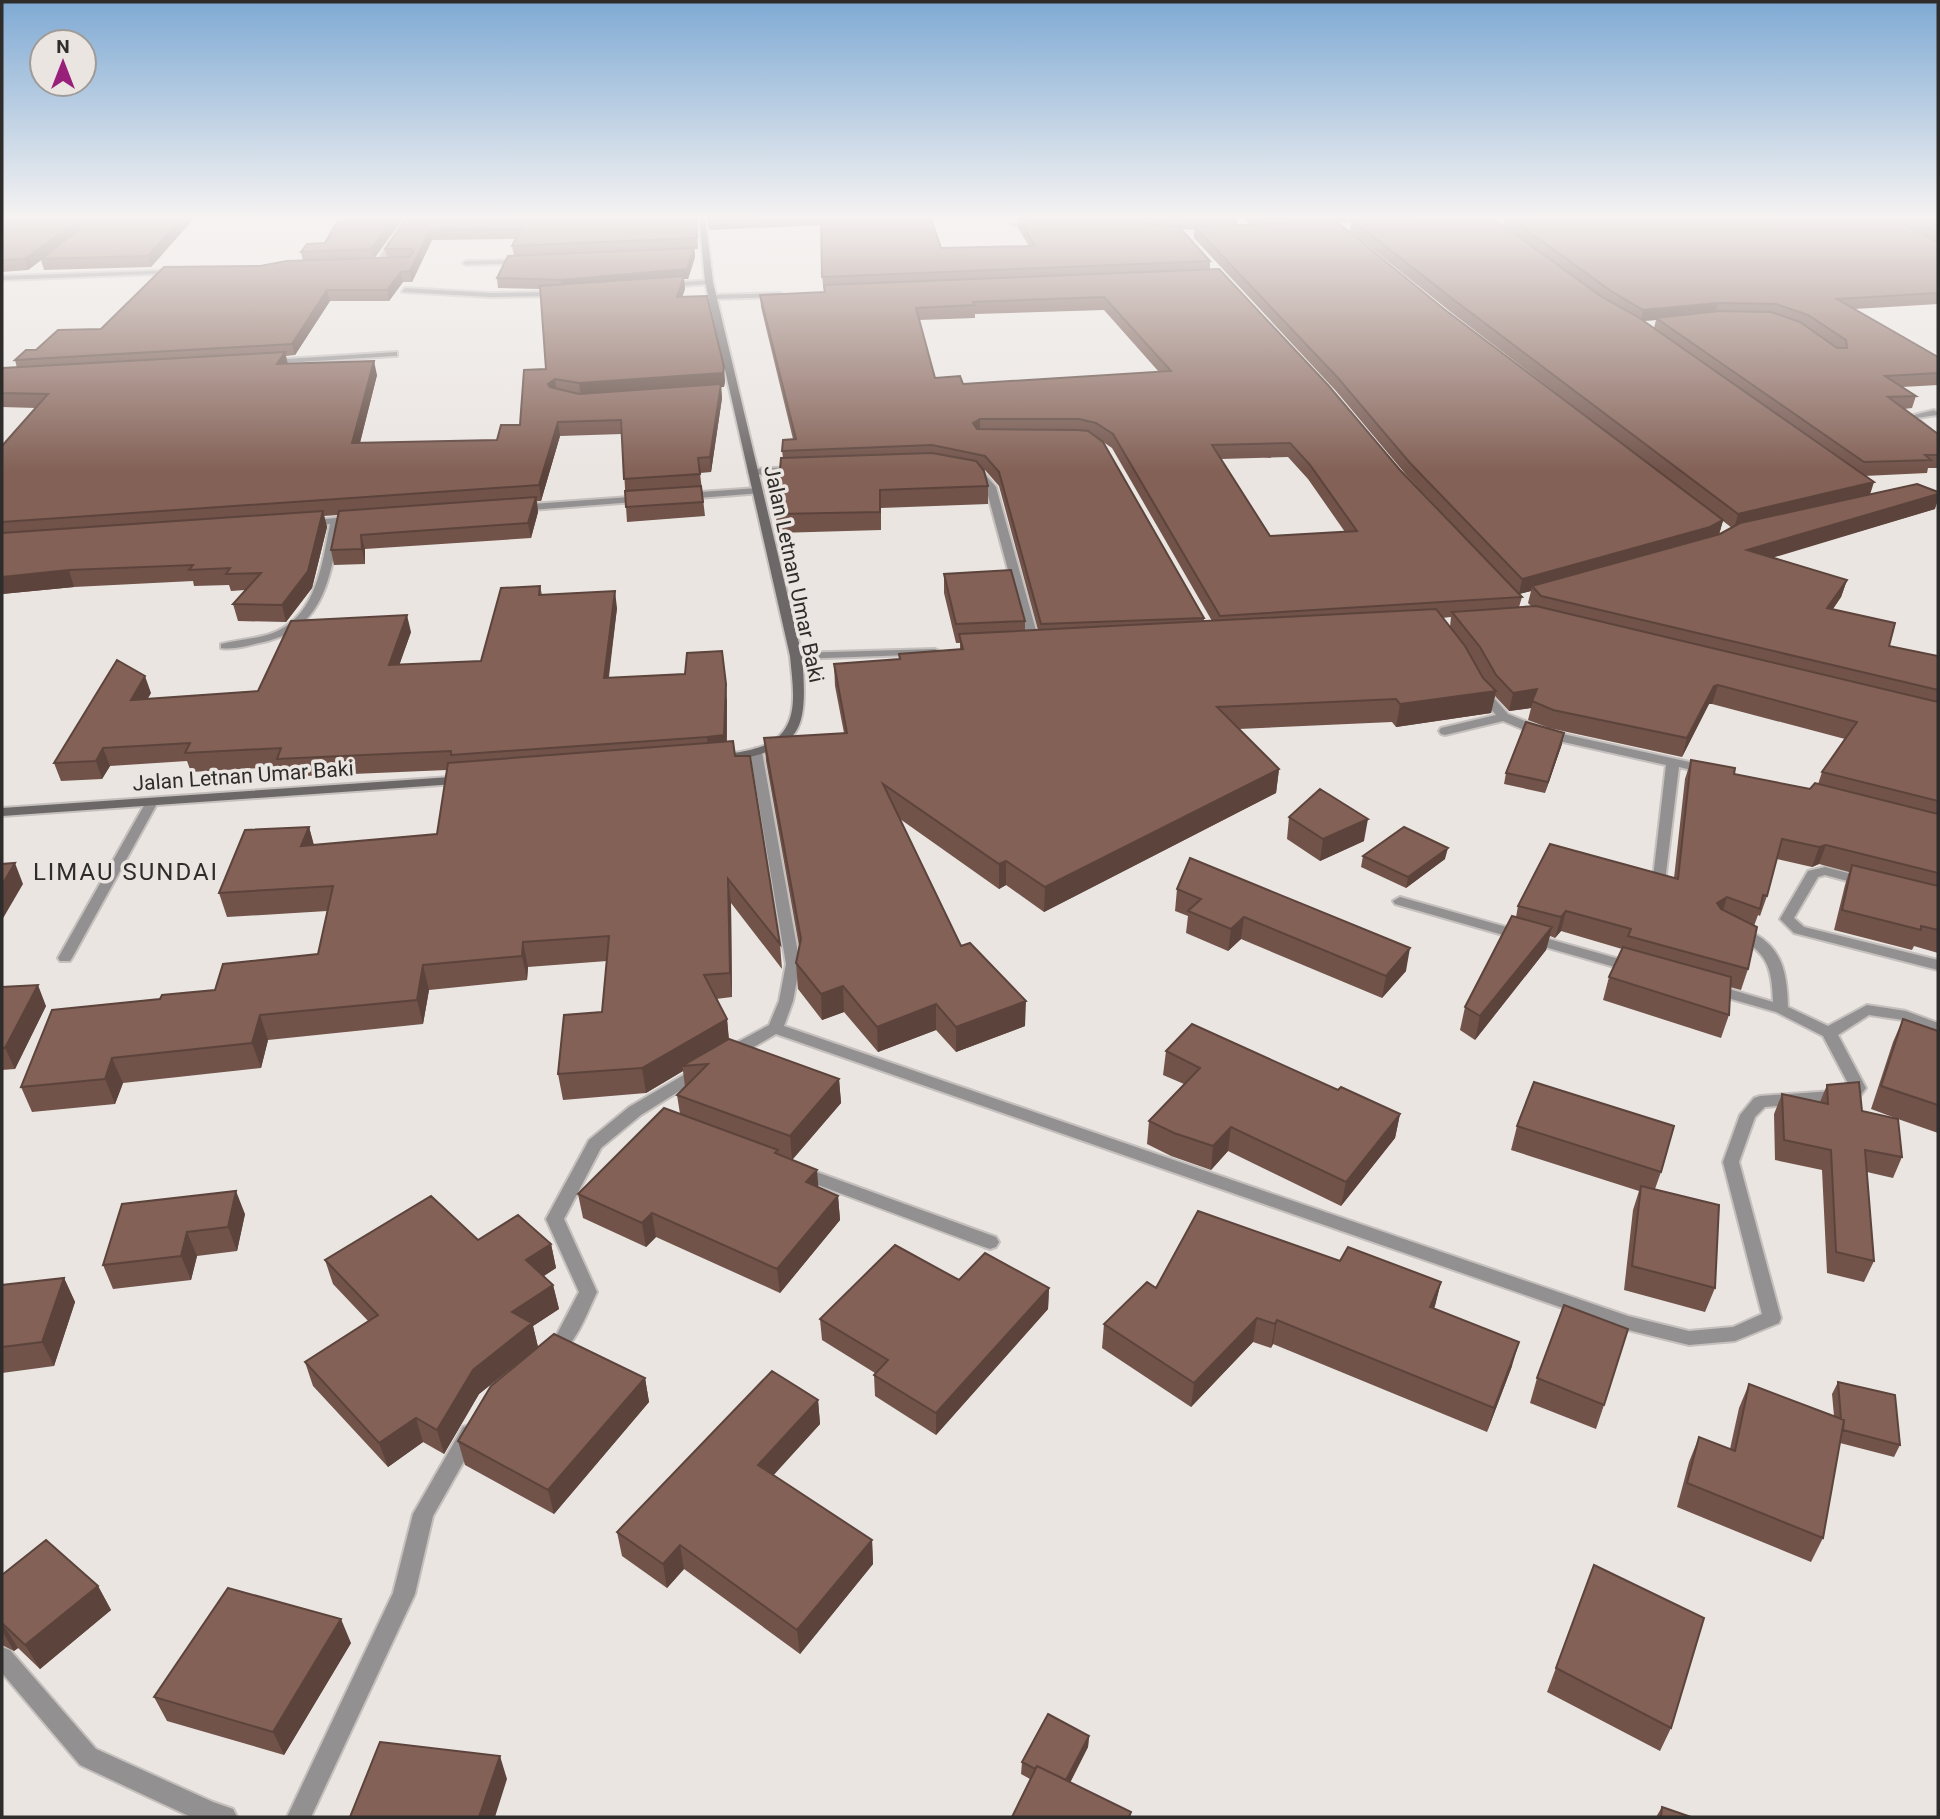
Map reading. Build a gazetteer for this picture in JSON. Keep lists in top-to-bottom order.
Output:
{
  "streets": {
    "street": ["Jalan Letnan Umar Baki"]
  },
  "districts": ["LIMAU SUNDAI"],
  "north": "top"
}
